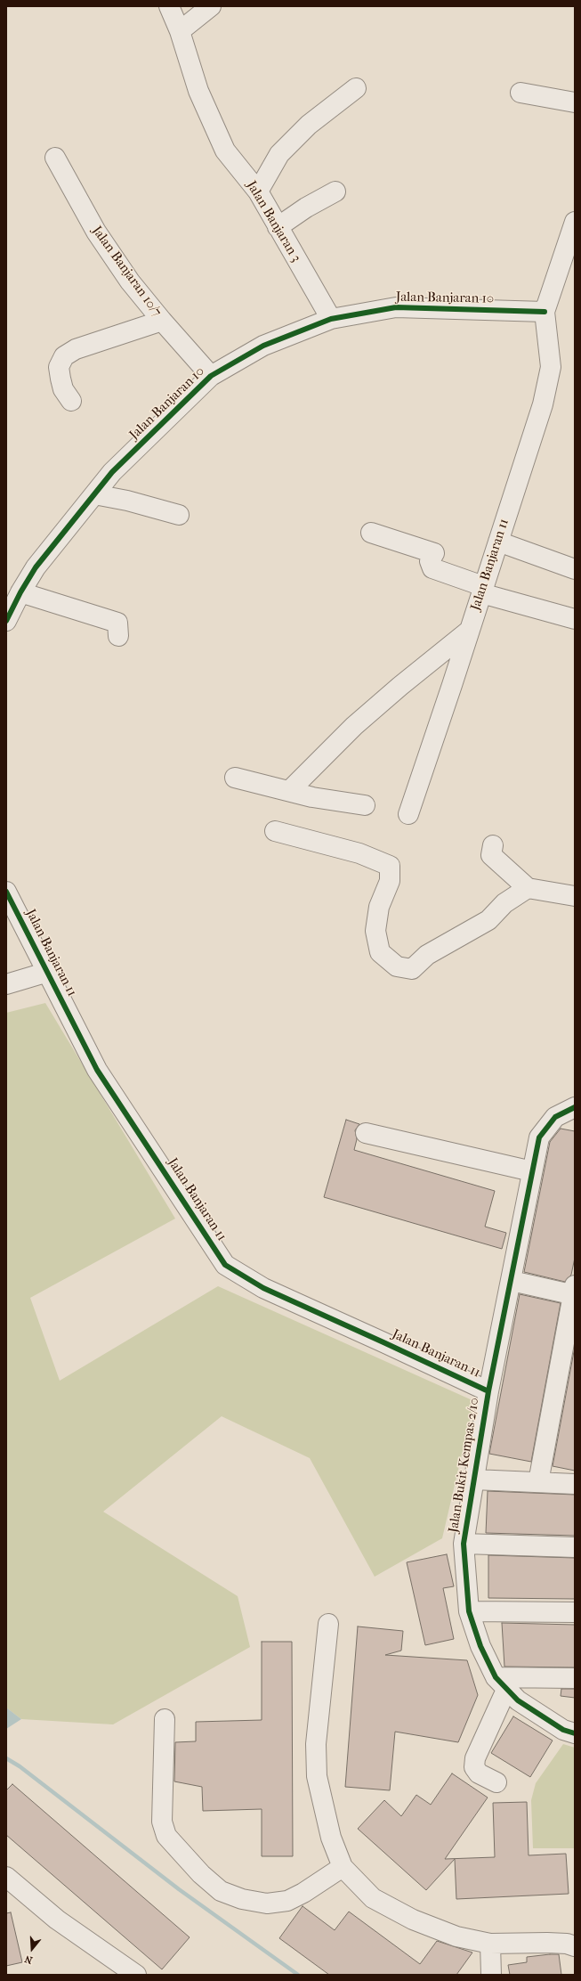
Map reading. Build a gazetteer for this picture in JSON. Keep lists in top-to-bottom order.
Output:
{
  "streets": {
    "street": [
      "Jalan Banjaran 3",
      "Jalan Banjaran 10/7",
      "Jalan Banjaran 10",
      "Jalan Banjaran 11",
      "Jalan Bukit Kempas 2/10"
    ]
  },
  "crossings": [
    ["Jalan Banjaran 3", "Jalan Banjaran 10"],
    ["Jalan Banjaran 10/7", "Jalan Banjaran 10"],
    ["Jalan Banjaran 10", "Jalan Banjaran 11"],
    ["Jalan Banjaran 11", "Jalan Bukit Kempas 2/10"]
  ],
  "north": "bottom"
}
